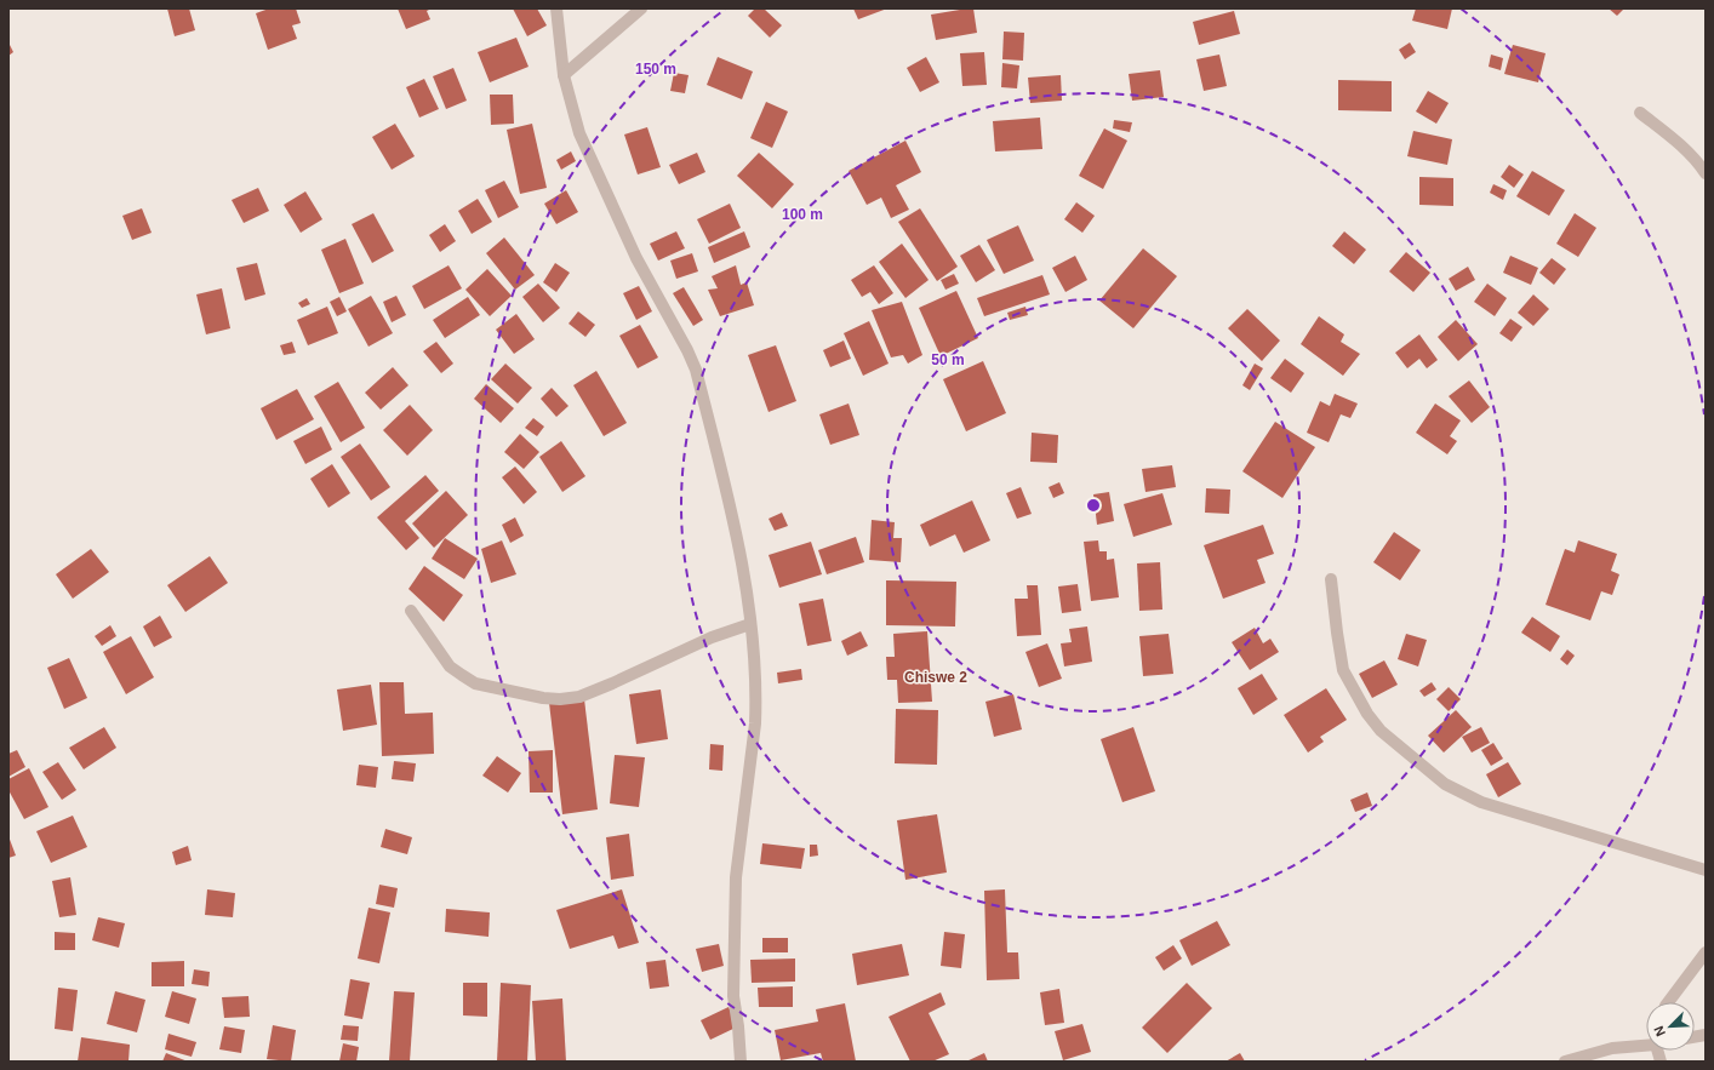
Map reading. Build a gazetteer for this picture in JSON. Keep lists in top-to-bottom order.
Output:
{
  "districts": ["Chiswe 2"],
  "north": "bottom left",
  "rings": ["150 m", "100 m", "50 m"]
}
